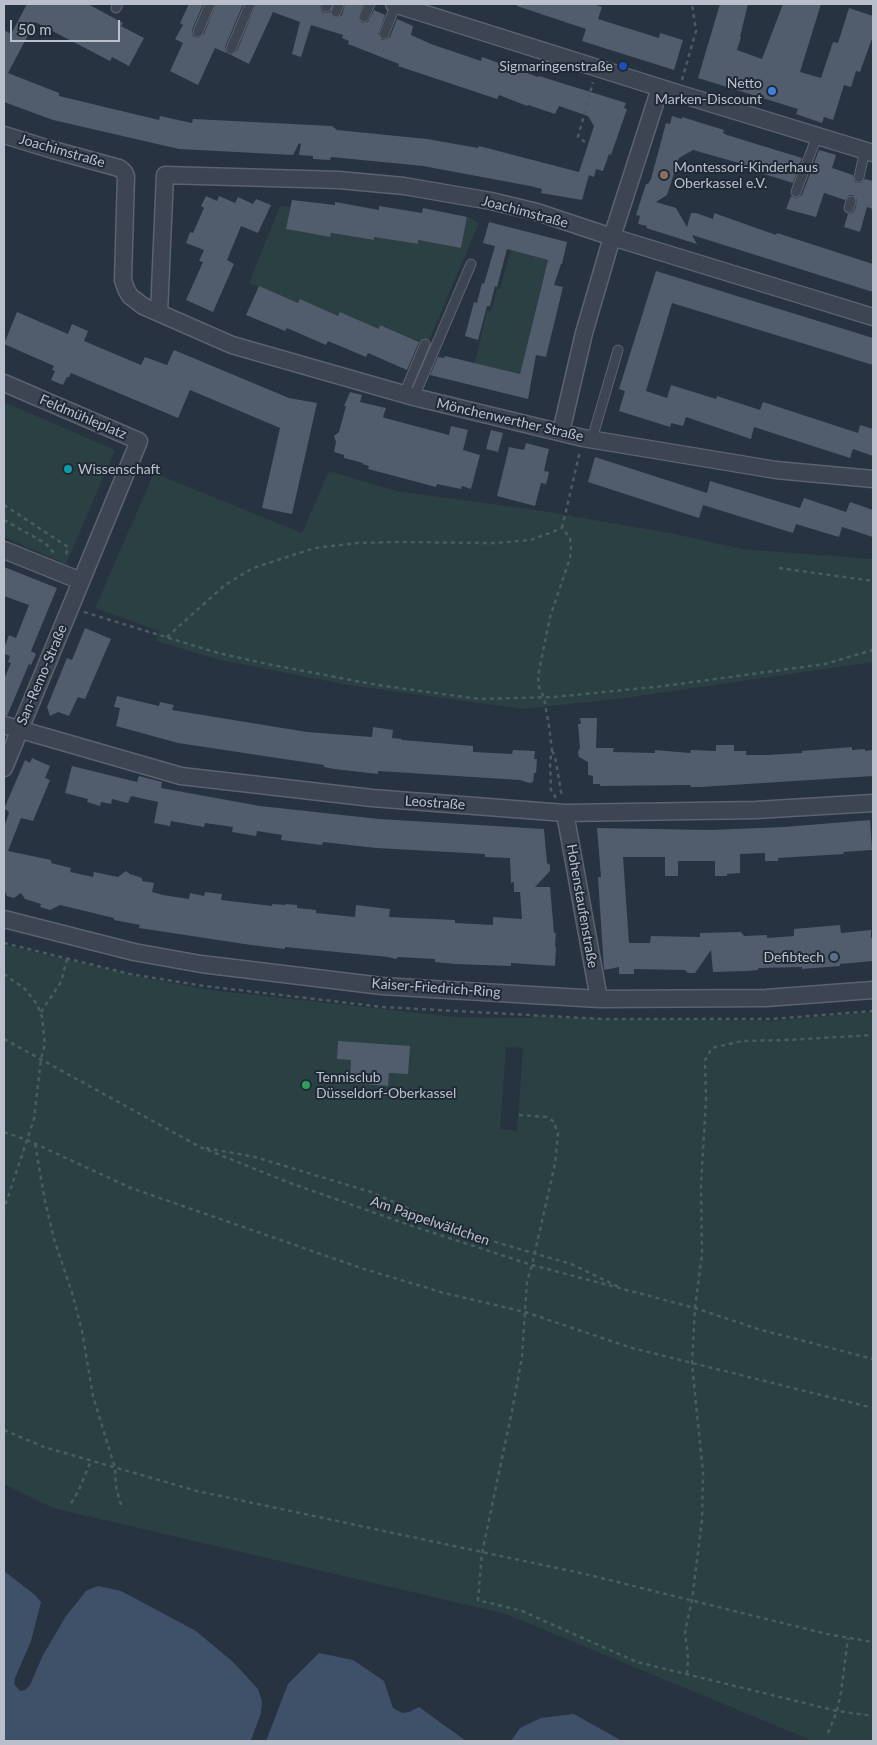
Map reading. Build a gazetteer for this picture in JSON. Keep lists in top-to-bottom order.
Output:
{
  "streets": {
    "street": [
      "Joachimstraße",
      "Feldmühleplatz",
      "Mönchenwerther Straße",
      "San-Remo-Straße",
      "Leostraße",
      "Hohenstaufenstraße",
      "Kaiser-Friedrich-Ring"
    ],
    "path": ["Am Pappelwäldchen"]
  },
  "crossings": [
    ["Joachimstraße", "Mönchenwerther Straße"],
    ["Feldmühleplatz", "San-Remo-Straße"],
    ["San-Remo-Straße", "Leostraße"],
    ["Leostraße", "Hohenstaufenstraße"],
    ["Hohenstaufenstraße", "Kaiser-Friedrich-Ring"]
  ],
  "places": [
    "Sigmaringenstraße",
    "Netto Marken-Discount",
    "Montessori-Kinderhaus Oberkassel e.V.",
    "Wissenschaft",
    "Defibtech",
    "Tennisclub Düsseldorf-Oberkassel"
  ],
  "scale_bar": "50 m"
}
